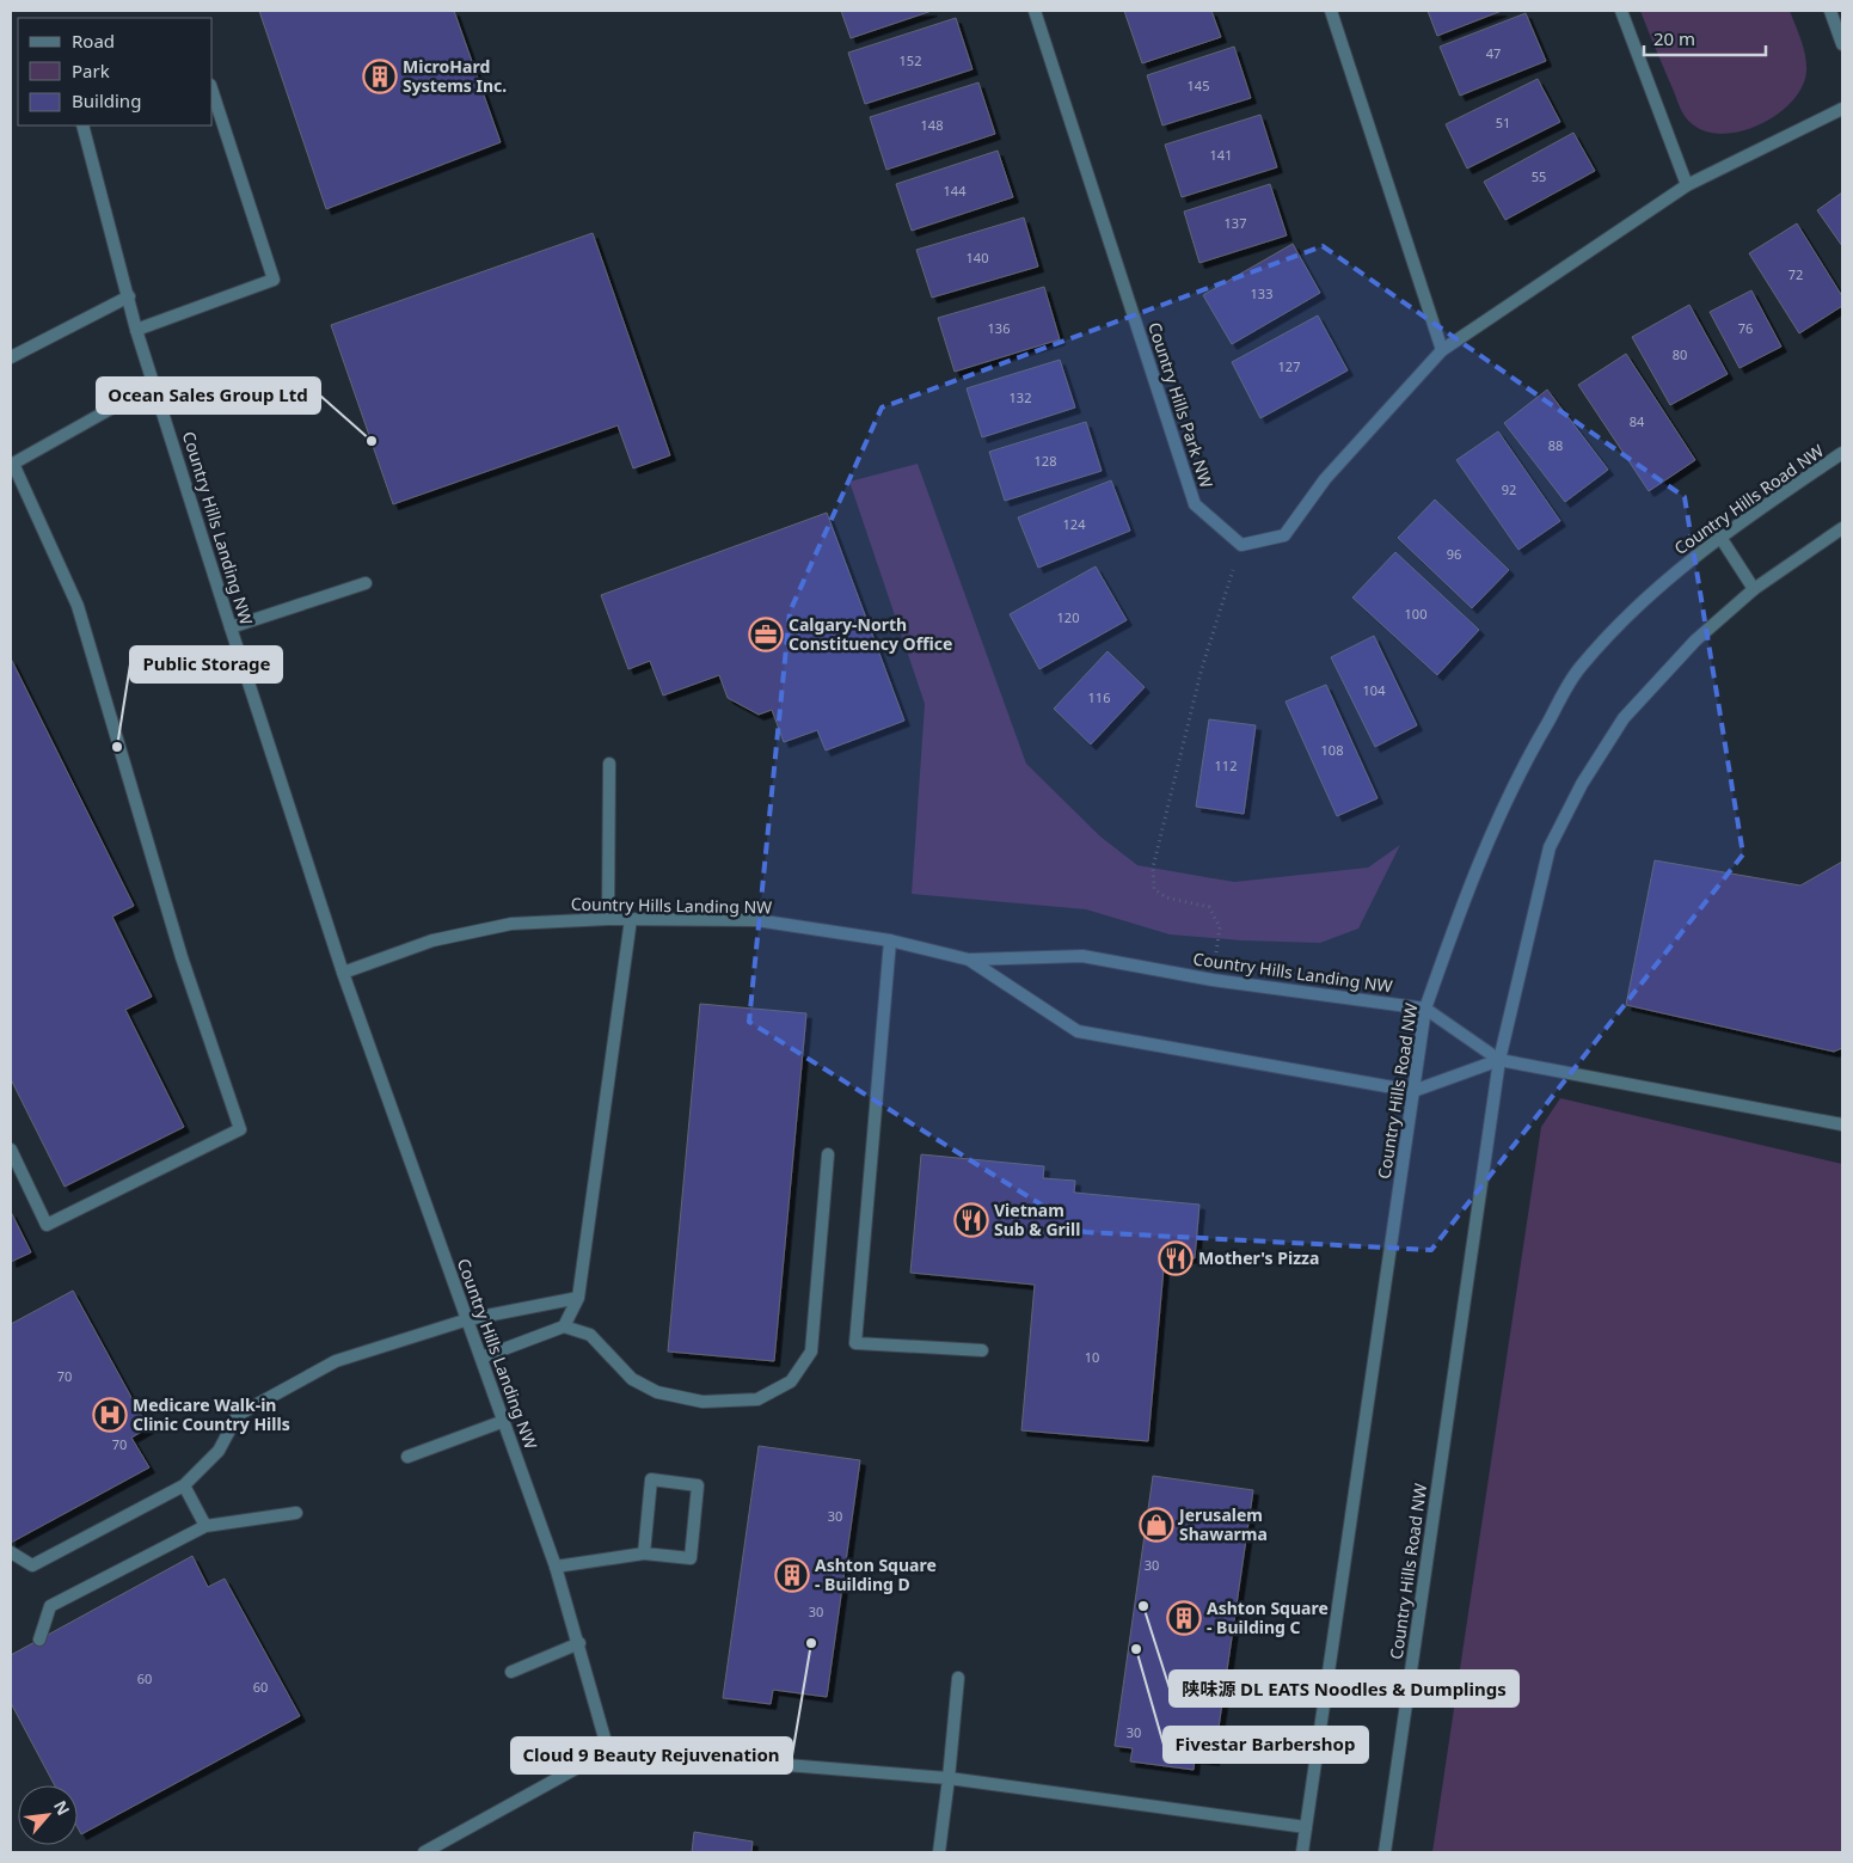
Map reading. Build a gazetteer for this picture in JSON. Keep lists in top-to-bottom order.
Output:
{
  "streets": {
    "street": ["Country Hills Park NW", "Country Hills Road NW", "Country Hills Landing NW"]
  },
  "crossings": [
    ["Country Hills Road NW", "Country Hills Landing NW"]
  ],
  "places": {
    "building": ["MicroHard Systems Inc.", "Ashton Square - Building D", "Ashton Square - Building C"],
    "other": [
      "Ocean Sales Group Ltd",
      "Public Storage",
      "陕味源 DL EATS Noodles & Dumplings",
      "Cloud 9 Beauty Rejuvenation",
      "Fivestar Barbershop"
    ],
    "office": ["Calgary-North Constituency Office"],
    "restaurant": ["Vietnam Sub & Grill", "Mother's Pizza"],
    "hospital": ["Medicare Walk-in Clinic Country Hills"],
    "shop": ["Jerusalem Shawarma"]
  },
  "house_numbers": [
    "47",
    "152",
    "145",
    "51",
    "148",
    "141",
    "55",
    "144",
    "137",
    "140",
    "72",
    "133",
    "136",
    "76",
    "80",
    "127",
    "132",
    "84",
    "88",
    "128",
    "92",
    "124",
    "96",
    "100",
    "120",
    "104",
    "116",
    "108",
    "112",
    "10",
    "70",
    "70",
    "30",
    "30",
    "30",
    "60",
    "60",
    "30"
  ],
  "legend": ["Road", "Park", "Building"],
  "scale_bar": "20 m",
  "north": "top right"
}
